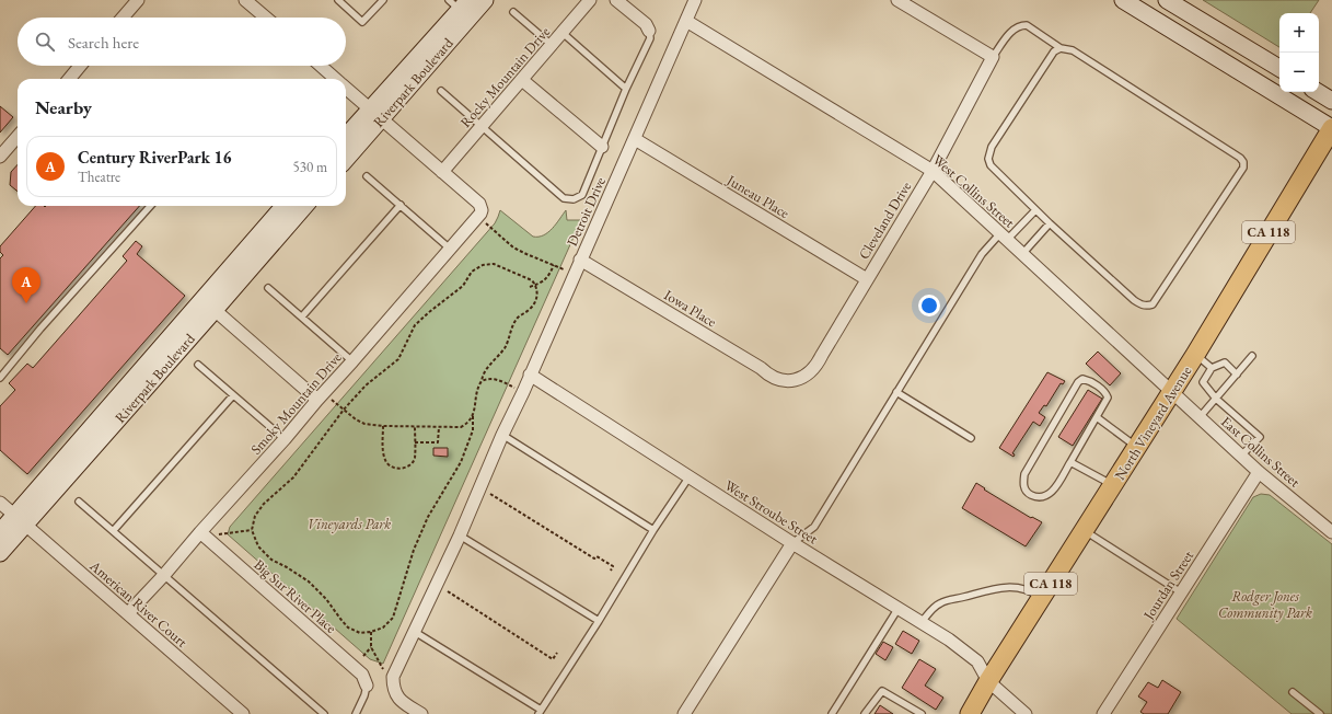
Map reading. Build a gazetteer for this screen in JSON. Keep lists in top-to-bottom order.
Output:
{
  "streets": {
    "main road": ["CA 118", "North Vineyard Avenue"],
    "street": [
      "Rocky Mountain Drive",
      "Riverpark Boulevard",
      "West Collins Street",
      "Juneau Place",
      "Detroit Drive",
      "Cleveland Drive",
      "Iowa Place",
      "Smoky Mountain Drive",
      "East Collins Street",
      "West Stroube Street",
      "Jourdan Street",
      "Big Sur River Place",
      "American River Court"
    ]
  },
  "crossings": [
    ["Riverpark Boulevard", "American River Court"],
    ["West Collins Street", "Detroit Drive"],
    ["West Collins Street", "Cleveland Drive"],
    ["West Collins Street", "North Vineyard Avenue"],
    ["West Collins Street", "East Collins Street"],
    ["Juneau Place", "Detroit Drive"],
    ["Juneau Place", "Cleveland Drive"],
    ["Detroit Drive", "Iowa Place"],
    ["Detroit Drive", "West Stroube Street"],
    ["Cleveland Drive", "Iowa Place"],
    ["Smoky Mountain Drive", "Big Sur River Place"],
    ["Smoky Mountain Drive", "American River Court"],
    ["North Vineyard Avenue", "East Collins Street"],
    ["North Vineyard Avenue", "West Stroube Street"],
    ["East Collins Street", "Jourdan Street"]
  ],
  "parks": ["Vineyards Park", "Rodger Jones Community Park"],
  "page": {
    "map_buttons": ["+", "−"],
    "search": "Search here",
    "heading": "Nearby",
    "list": [
      {
        "mark": "A",
        "name": "Century RiverPark 16",
        "note": "Theatre",
        "value": "530 m"
      }
    ],
    "pins": "A"
  }
}
